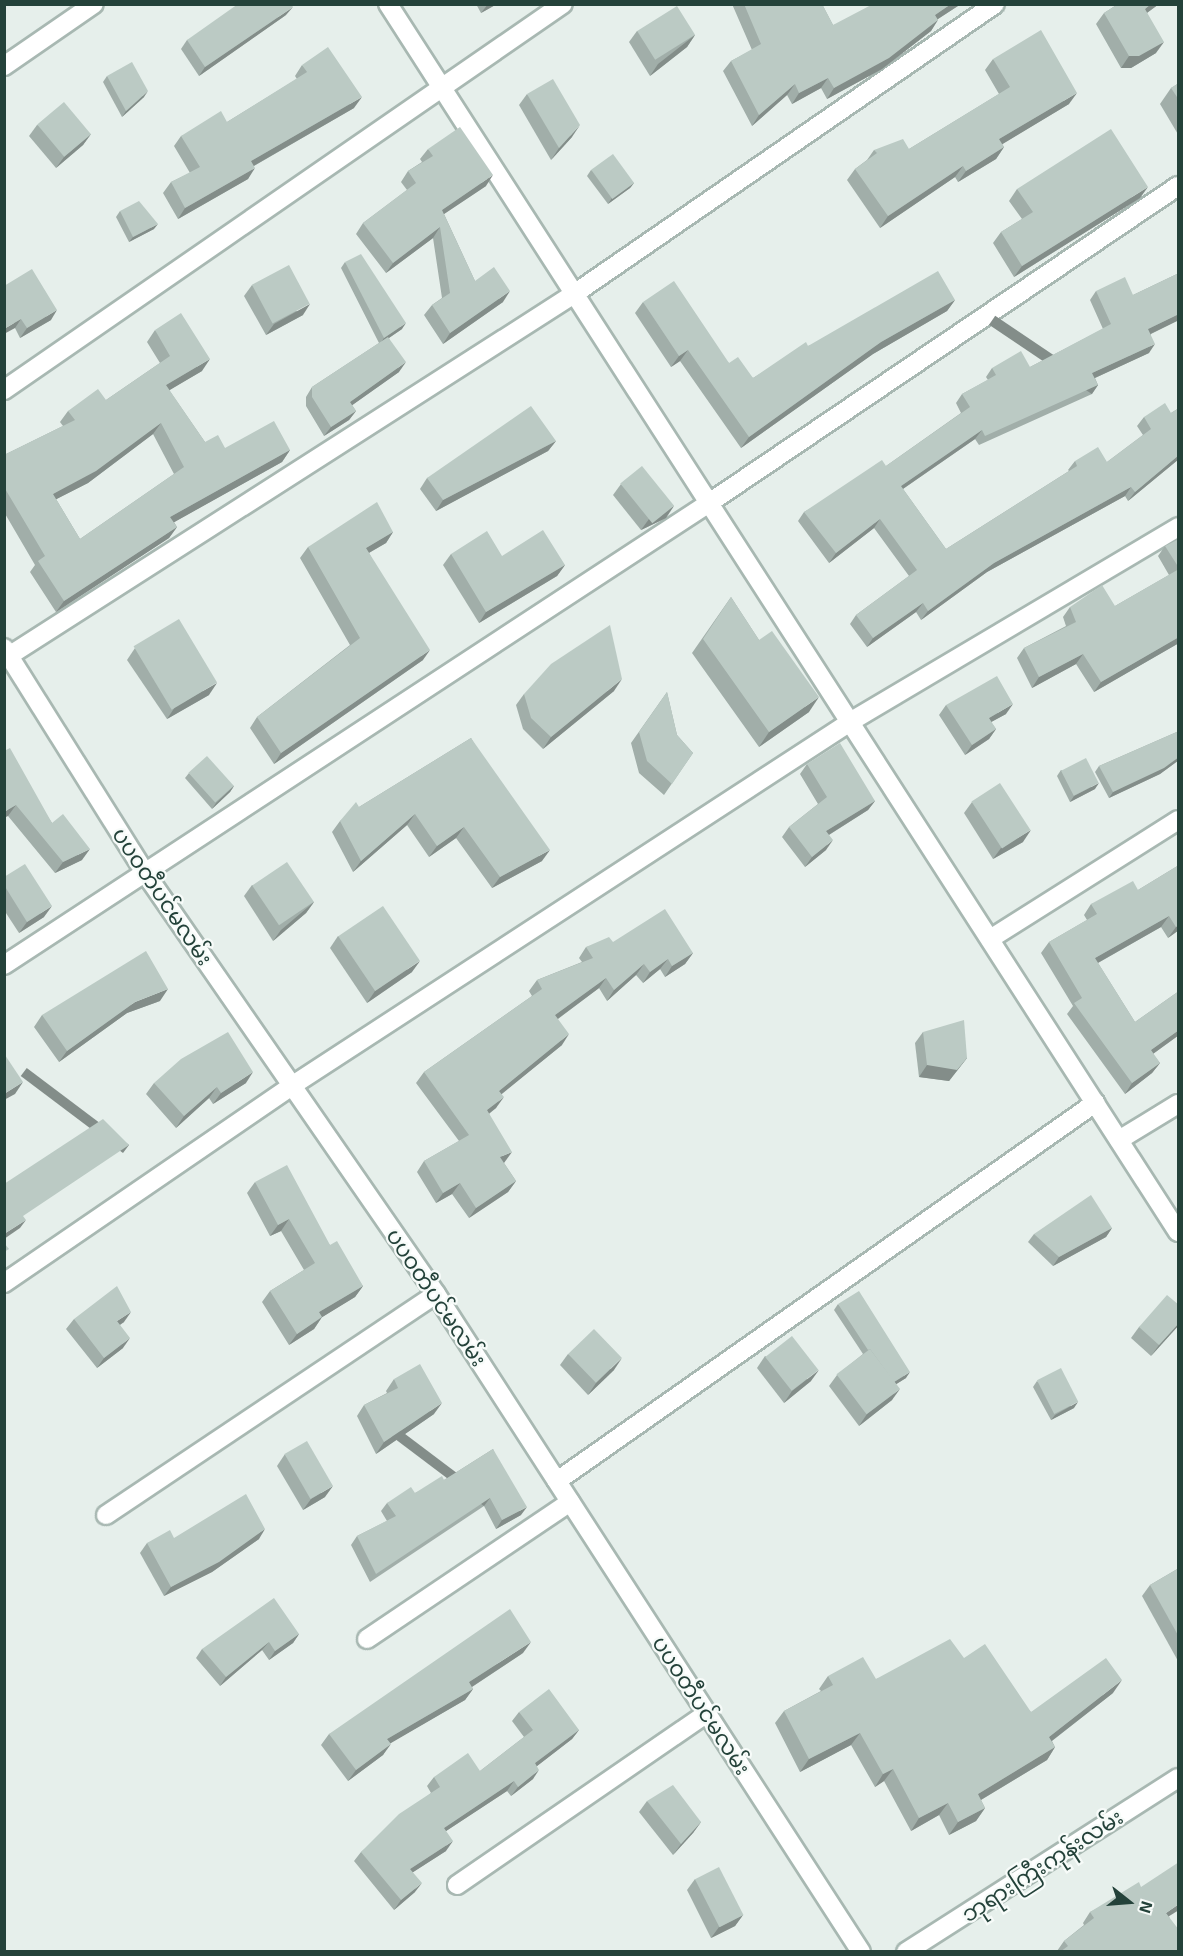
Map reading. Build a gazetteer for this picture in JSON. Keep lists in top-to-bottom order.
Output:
{
  "streets": {
    "street": ["ပပဝတီပင်မလမ်း", "ဘုရားကြီးကုန်းလမ်း"]
  },
  "north": "right"
}
